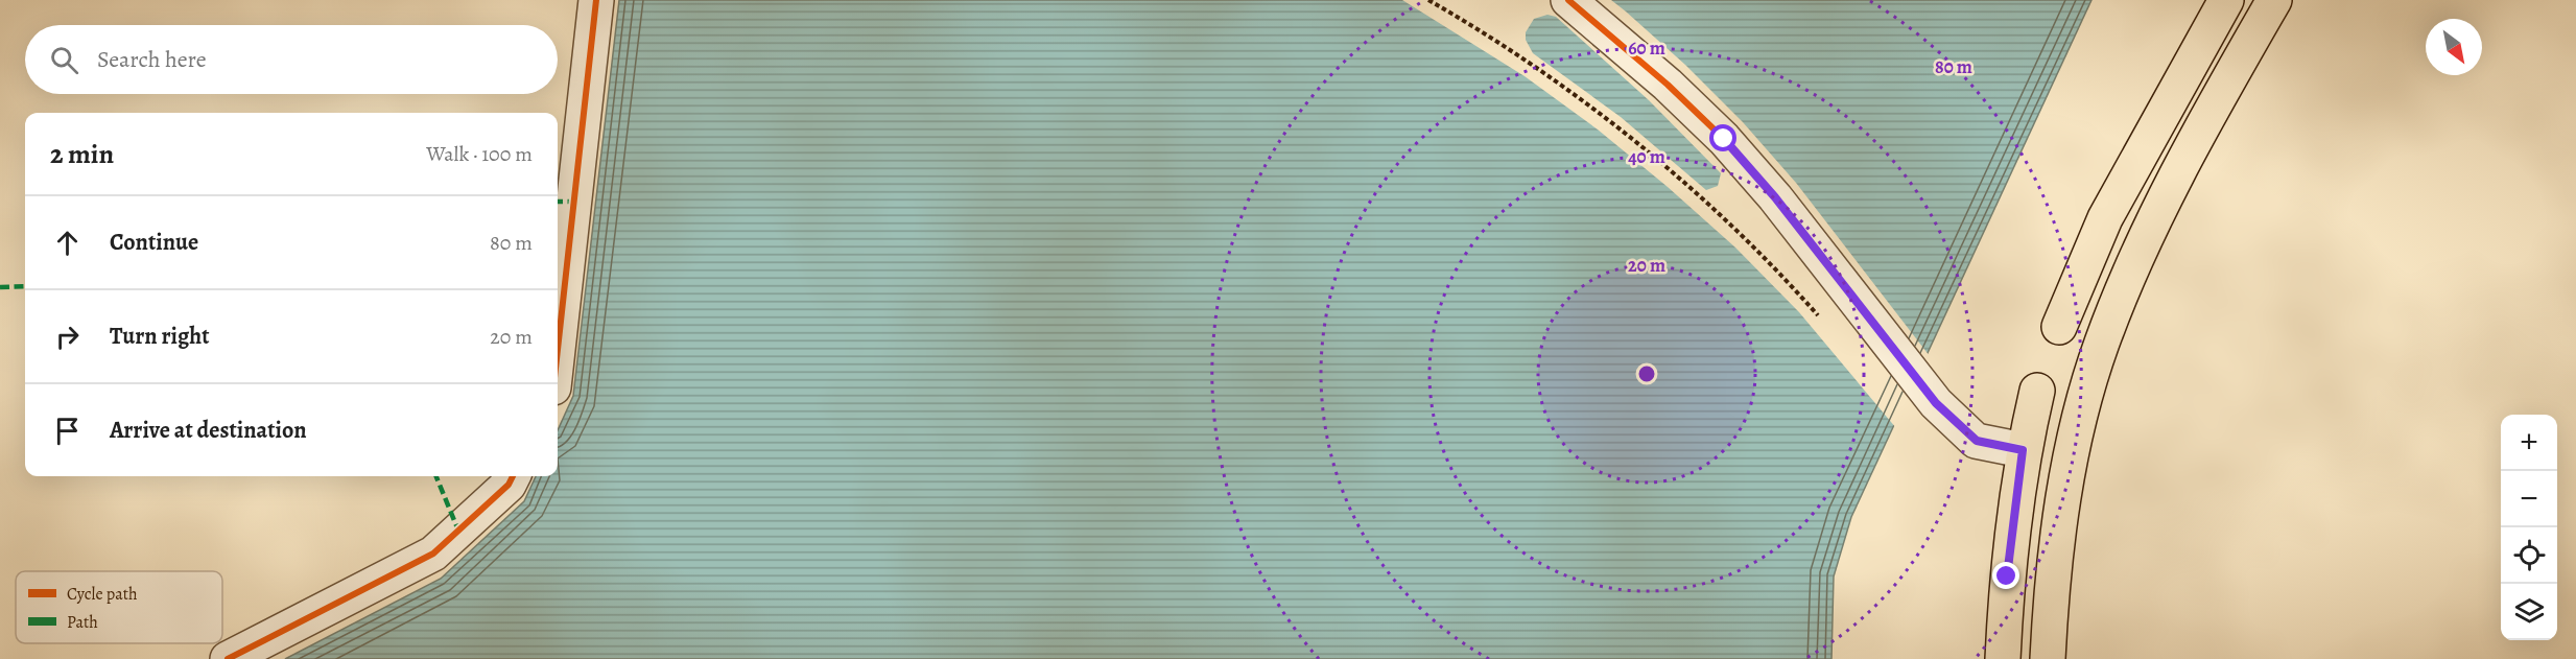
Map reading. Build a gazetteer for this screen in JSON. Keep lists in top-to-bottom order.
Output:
{
  "legend": ["Cycle path", "Path"],
  "north": "bottom right",
  "page": {
    "search": "Search here",
    "heading": ["2 min", "Walk · 100 m"],
    "list": [
      ["Continue", "80 m"],
      ["Turn right", "20 m"],
      "Arrive at destination"
    ],
    "map_buttons": ["+", "−"]
  },
  "rings": [
    "60 m",
    "80 m",
    "40 m",
    "20 m"
  ]
}
